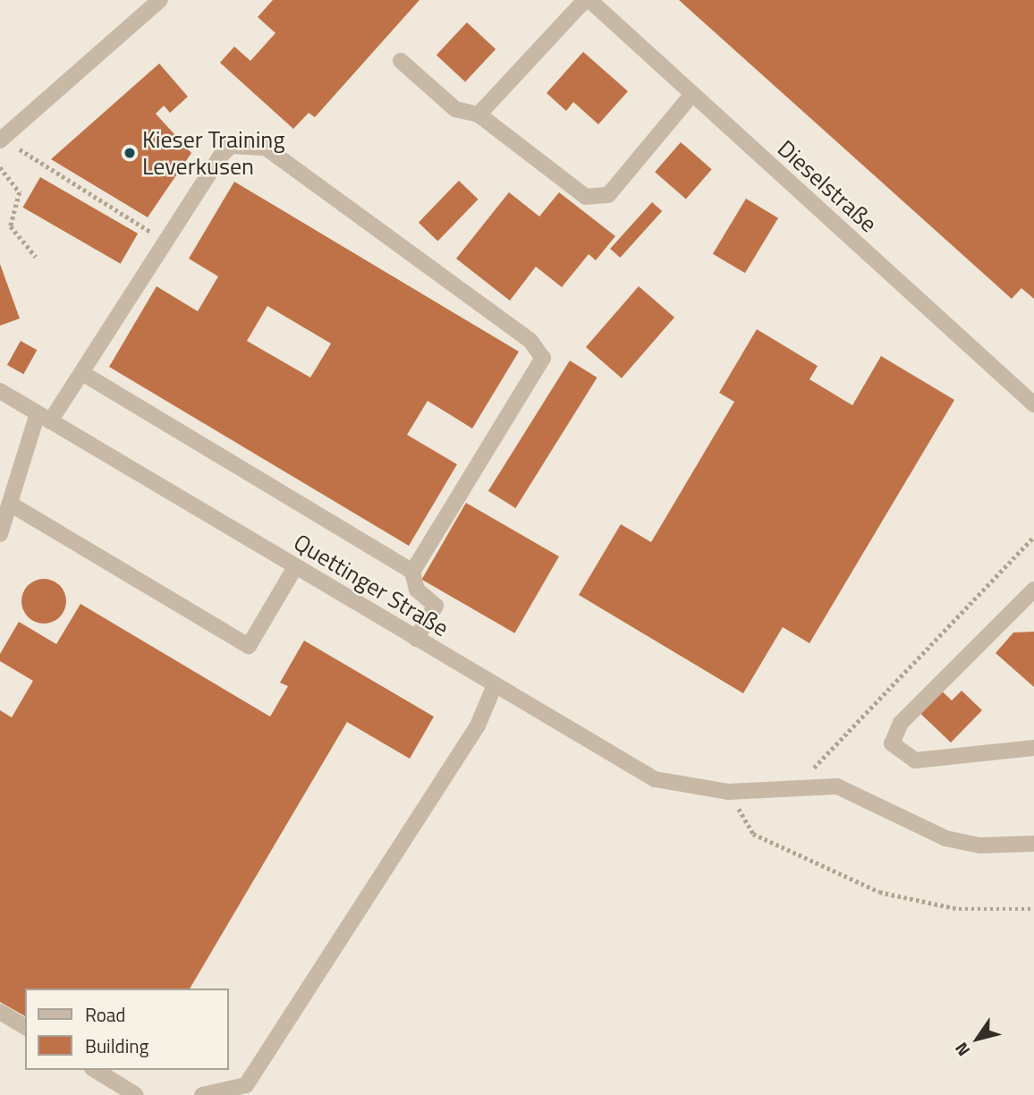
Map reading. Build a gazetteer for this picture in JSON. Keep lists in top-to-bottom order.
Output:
{
  "streets": {
    "street": ["Dieselstraße", "Quettinger Straße"]
  },
  "places": ["Kieser Training Leverkusen"],
  "legend": ["Road", "Building"],
  "north": "bottom left"
}
